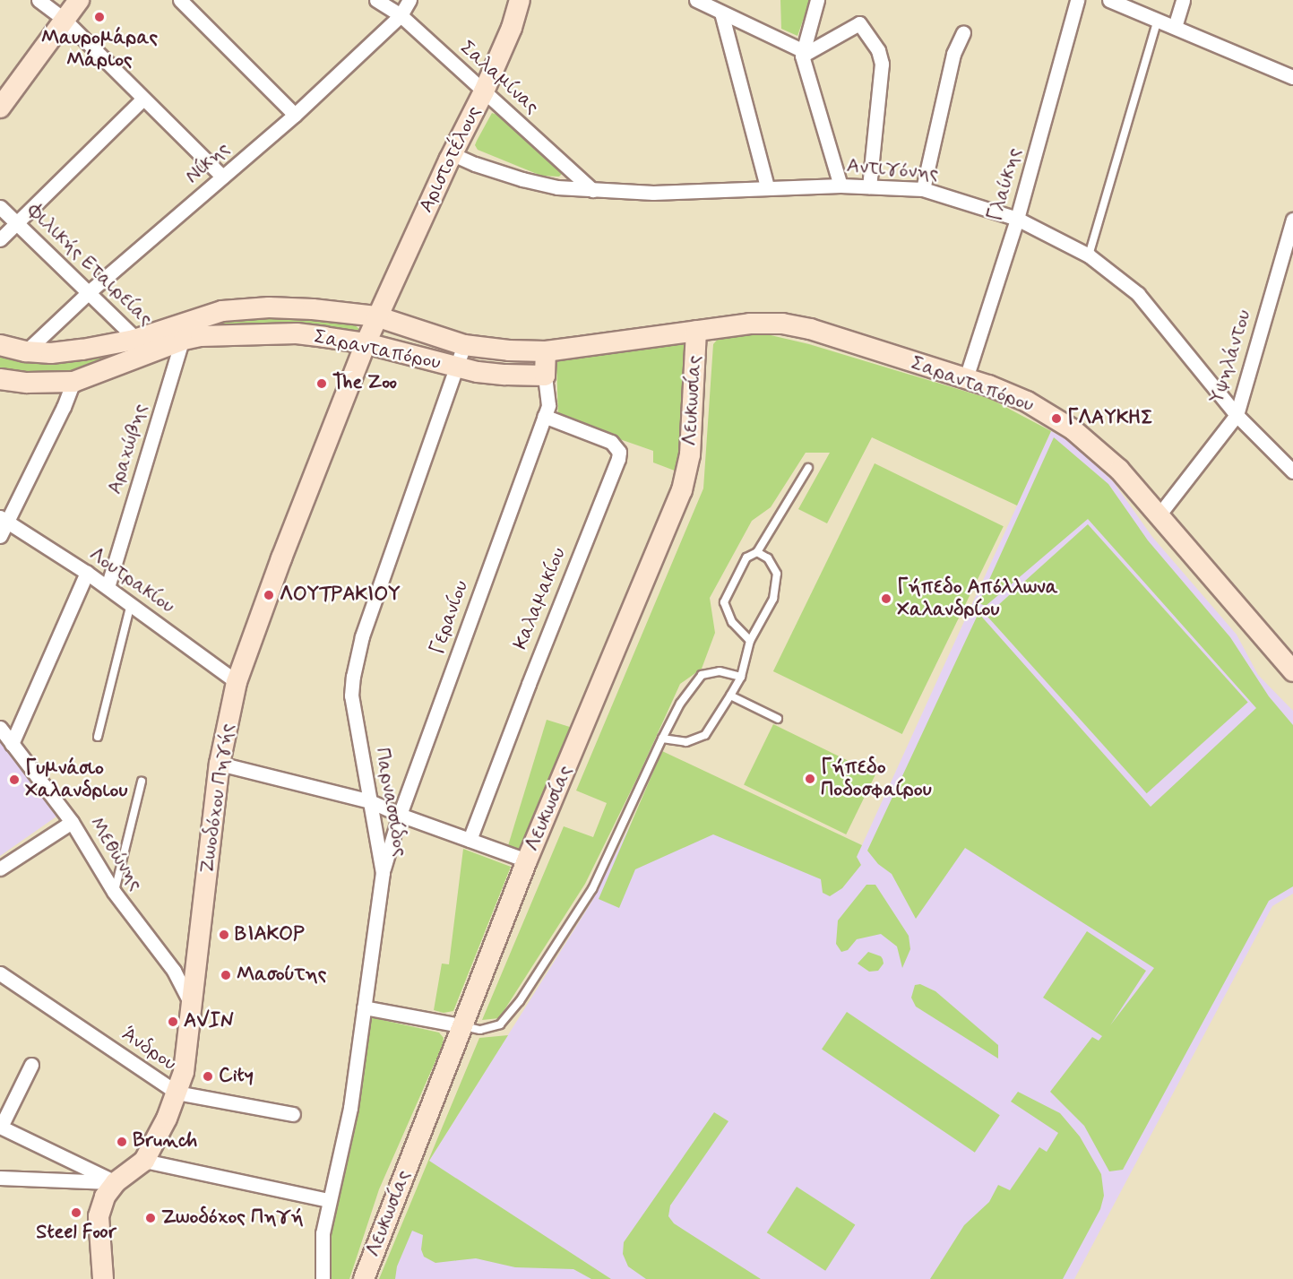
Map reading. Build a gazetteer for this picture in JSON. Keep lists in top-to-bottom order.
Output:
{
  "streets": {
    "street": [
      "Σαλαμίνας",
      "Αριστοτέλους",
      "Νίκης",
      "Αντιγόνης",
      "Γλαύκης",
      "Φιλικής Εταιρείας",
      "Σαρανταπόρου",
      "Υψηλάντου",
      "Λευκωσίας",
      "Αραχώβης",
      "Λουτρακίου",
      "Καλαμακίου",
      "Γερανίου",
      "Ζωοδόχου Πηγής",
      "Παρνασσίδος",
      "Μεθώνης",
      "Άνδρου"
    ]
  },
  "crossings": [
    ["Σαλαμίνας", "Αριστοτέλους"],
    ["Σαλαμίνας", "Νίκης"],
    ["Σαλαμίνας", "Αντιγόνης"],
    ["Αριστοτέλους", "Αντιγόνης"],
    ["Αριστοτέλους", "Σαρανταπόρου"],
    ["Αριστοτέλους", "Ζωοδόχου Πηγής"],
    ["Νίκης", "Φιλικής Εταιρείας"],
    ["Νίκης", "Σαρανταπόρου"],
    ["Αντιγόνης", "Γλαύκης"],
    ["Αντιγόνης", "Υψηλάντου"],
    ["Γλαύκης", "Σαρανταπόρου"],
    ["Φιλικής Εταιρείας", "Σαρανταπόρου"],
    ["Σαρανταπόρου", "Υψηλάντου"],
    ["Σαρανταπόρου", "Λευκωσίας"],
    ["Σαρανταπόρου", "Αραχώβης"],
    ["Σαρανταπόρου", "Γερανίου"],
    ["Σαρανταπόρου", "Ζωοδόχου Πηγής"],
    ["Σαρανταπόρου", "Παρνασσίδος"],
    ["Αραχώβης", "Λουτρακίου"],
    ["Λουτρακίου", "Ζωοδόχου Πηγής"],
    ["Καλαμακίου", "Γερανίου"],
    ["Γερανίου", "Παρνασσίδος"],
    ["Ζωοδόχου Πηγής", "Μεθώνης"],
    ["Ζωοδόχου Πηγής", "Άνδρου"]
  ],
  "places": [
    "Μαυρομάρας Μάριος",
    "The Zoo",
    "ΓΛΑΥΚΗΣ",
    "ΛΟΥΤΡΑΚΙΟΥ",
    "Γήπεδο Απόλλωνα Χαλανδρίου",
    "Γήπεδο Ποδοσφαίρου",
    "Γυμνάσιο Χαλανδριου",
    "ΒΙΑΚΟΡ",
    "Μασούτης",
    "AVIN",
    "City",
    "Brunch",
    "Steel Foor",
    "Ζωοδόχος Πηγή"
  ]
}
